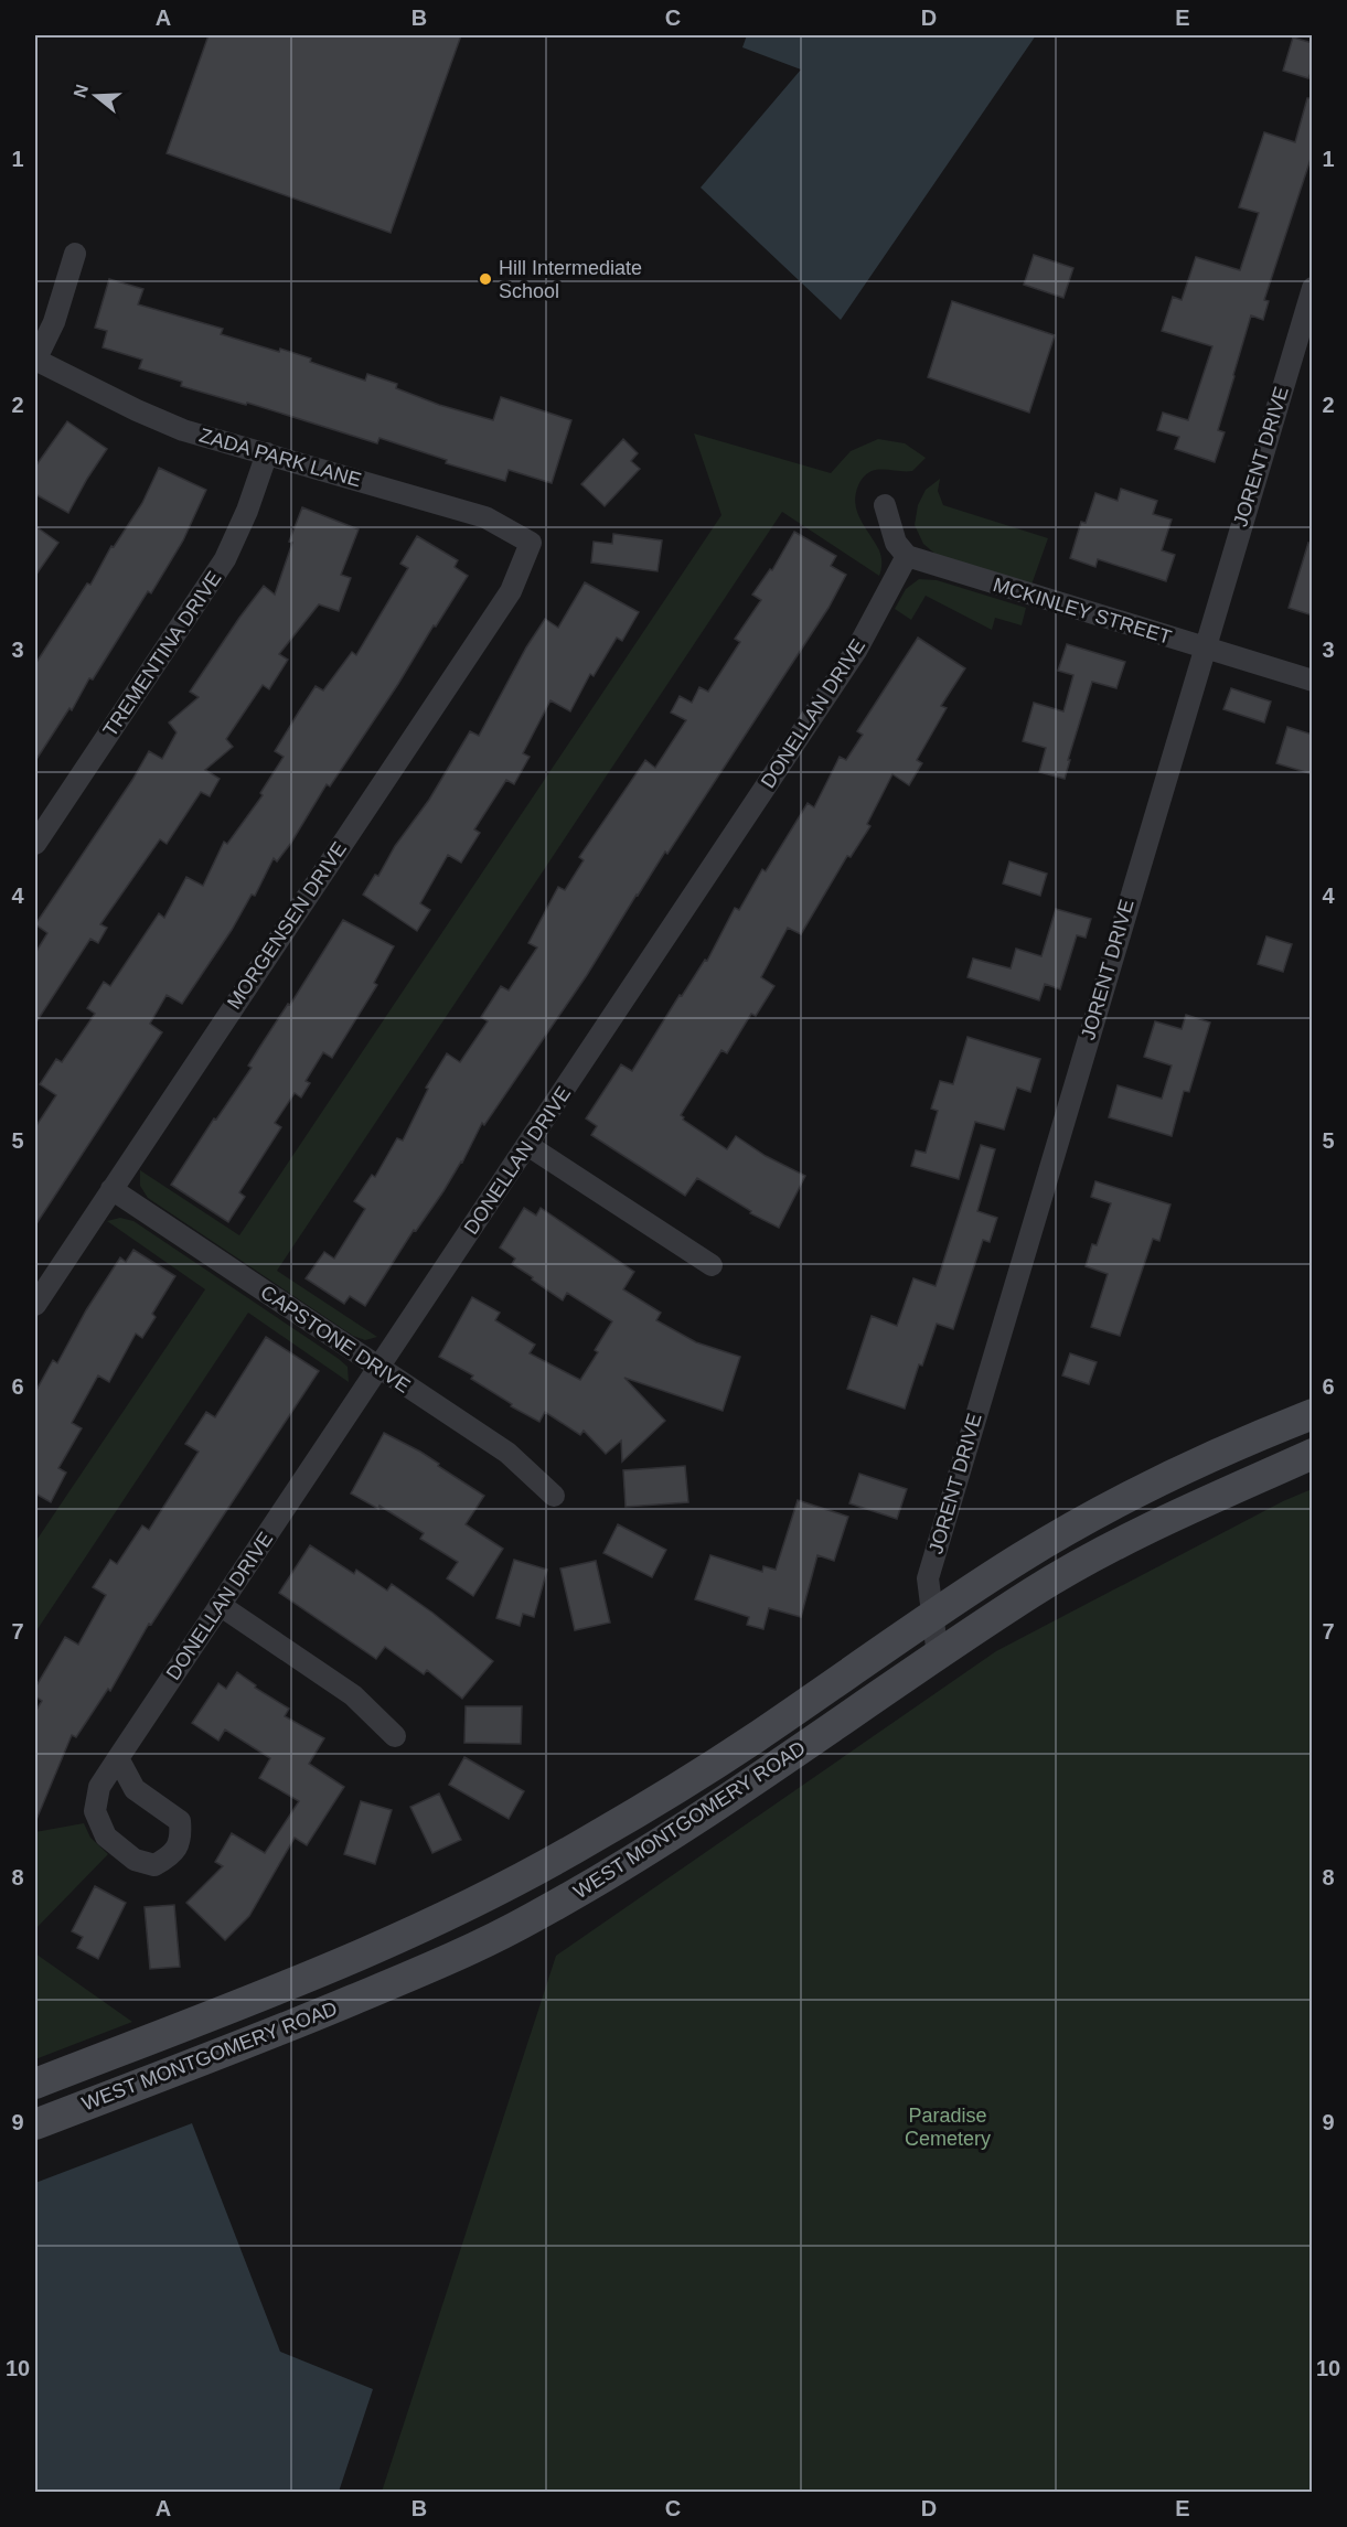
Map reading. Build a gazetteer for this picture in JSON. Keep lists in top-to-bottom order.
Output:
{
  "streets": {
    "main road": ["WEST MONTGOMERY ROAD"],
    "street": [
      "JORENT DRIVE",
      "ZADA PARK LANE",
      "MCKINLEY STREET",
      "TREMENTINA DRIVE",
      "DONELLAN DRIVE",
      "MORGENSEN DRIVE",
      "CAPSTONE DRIVE"
    ]
  },
  "crossings": [
    ["JORENT DRIVE", "MCKINLEY STREET"],
    ["JORENT DRIVE", "WEST MONTGOMERY ROAD"],
    ["ZADA PARK LANE", "TREMENTINA DRIVE"],
    ["ZADA PARK LANE", "MORGENSEN DRIVE"],
    ["MCKINLEY STREET", "DONELLAN DRIVE"],
    ["DONELLAN DRIVE", "CAPSTONE DRIVE"],
    ["MORGENSEN DRIVE", "CAPSTONE DRIVE"]
  ],
  "parks": ["Paradise Cemetery"],
  "places": ["Hill Intermediate School"],
  "north": "left",
  "grid": {
    "columns": [
      "A",
      "B",
      "C",
      "D",
      "E"
    ],
    "rows": [
      "1",
      "2",
      "3",
      "4",
      "5",
      "6",
      "7",
      "8",
      "9",
      "10"
    ]
  }
}
